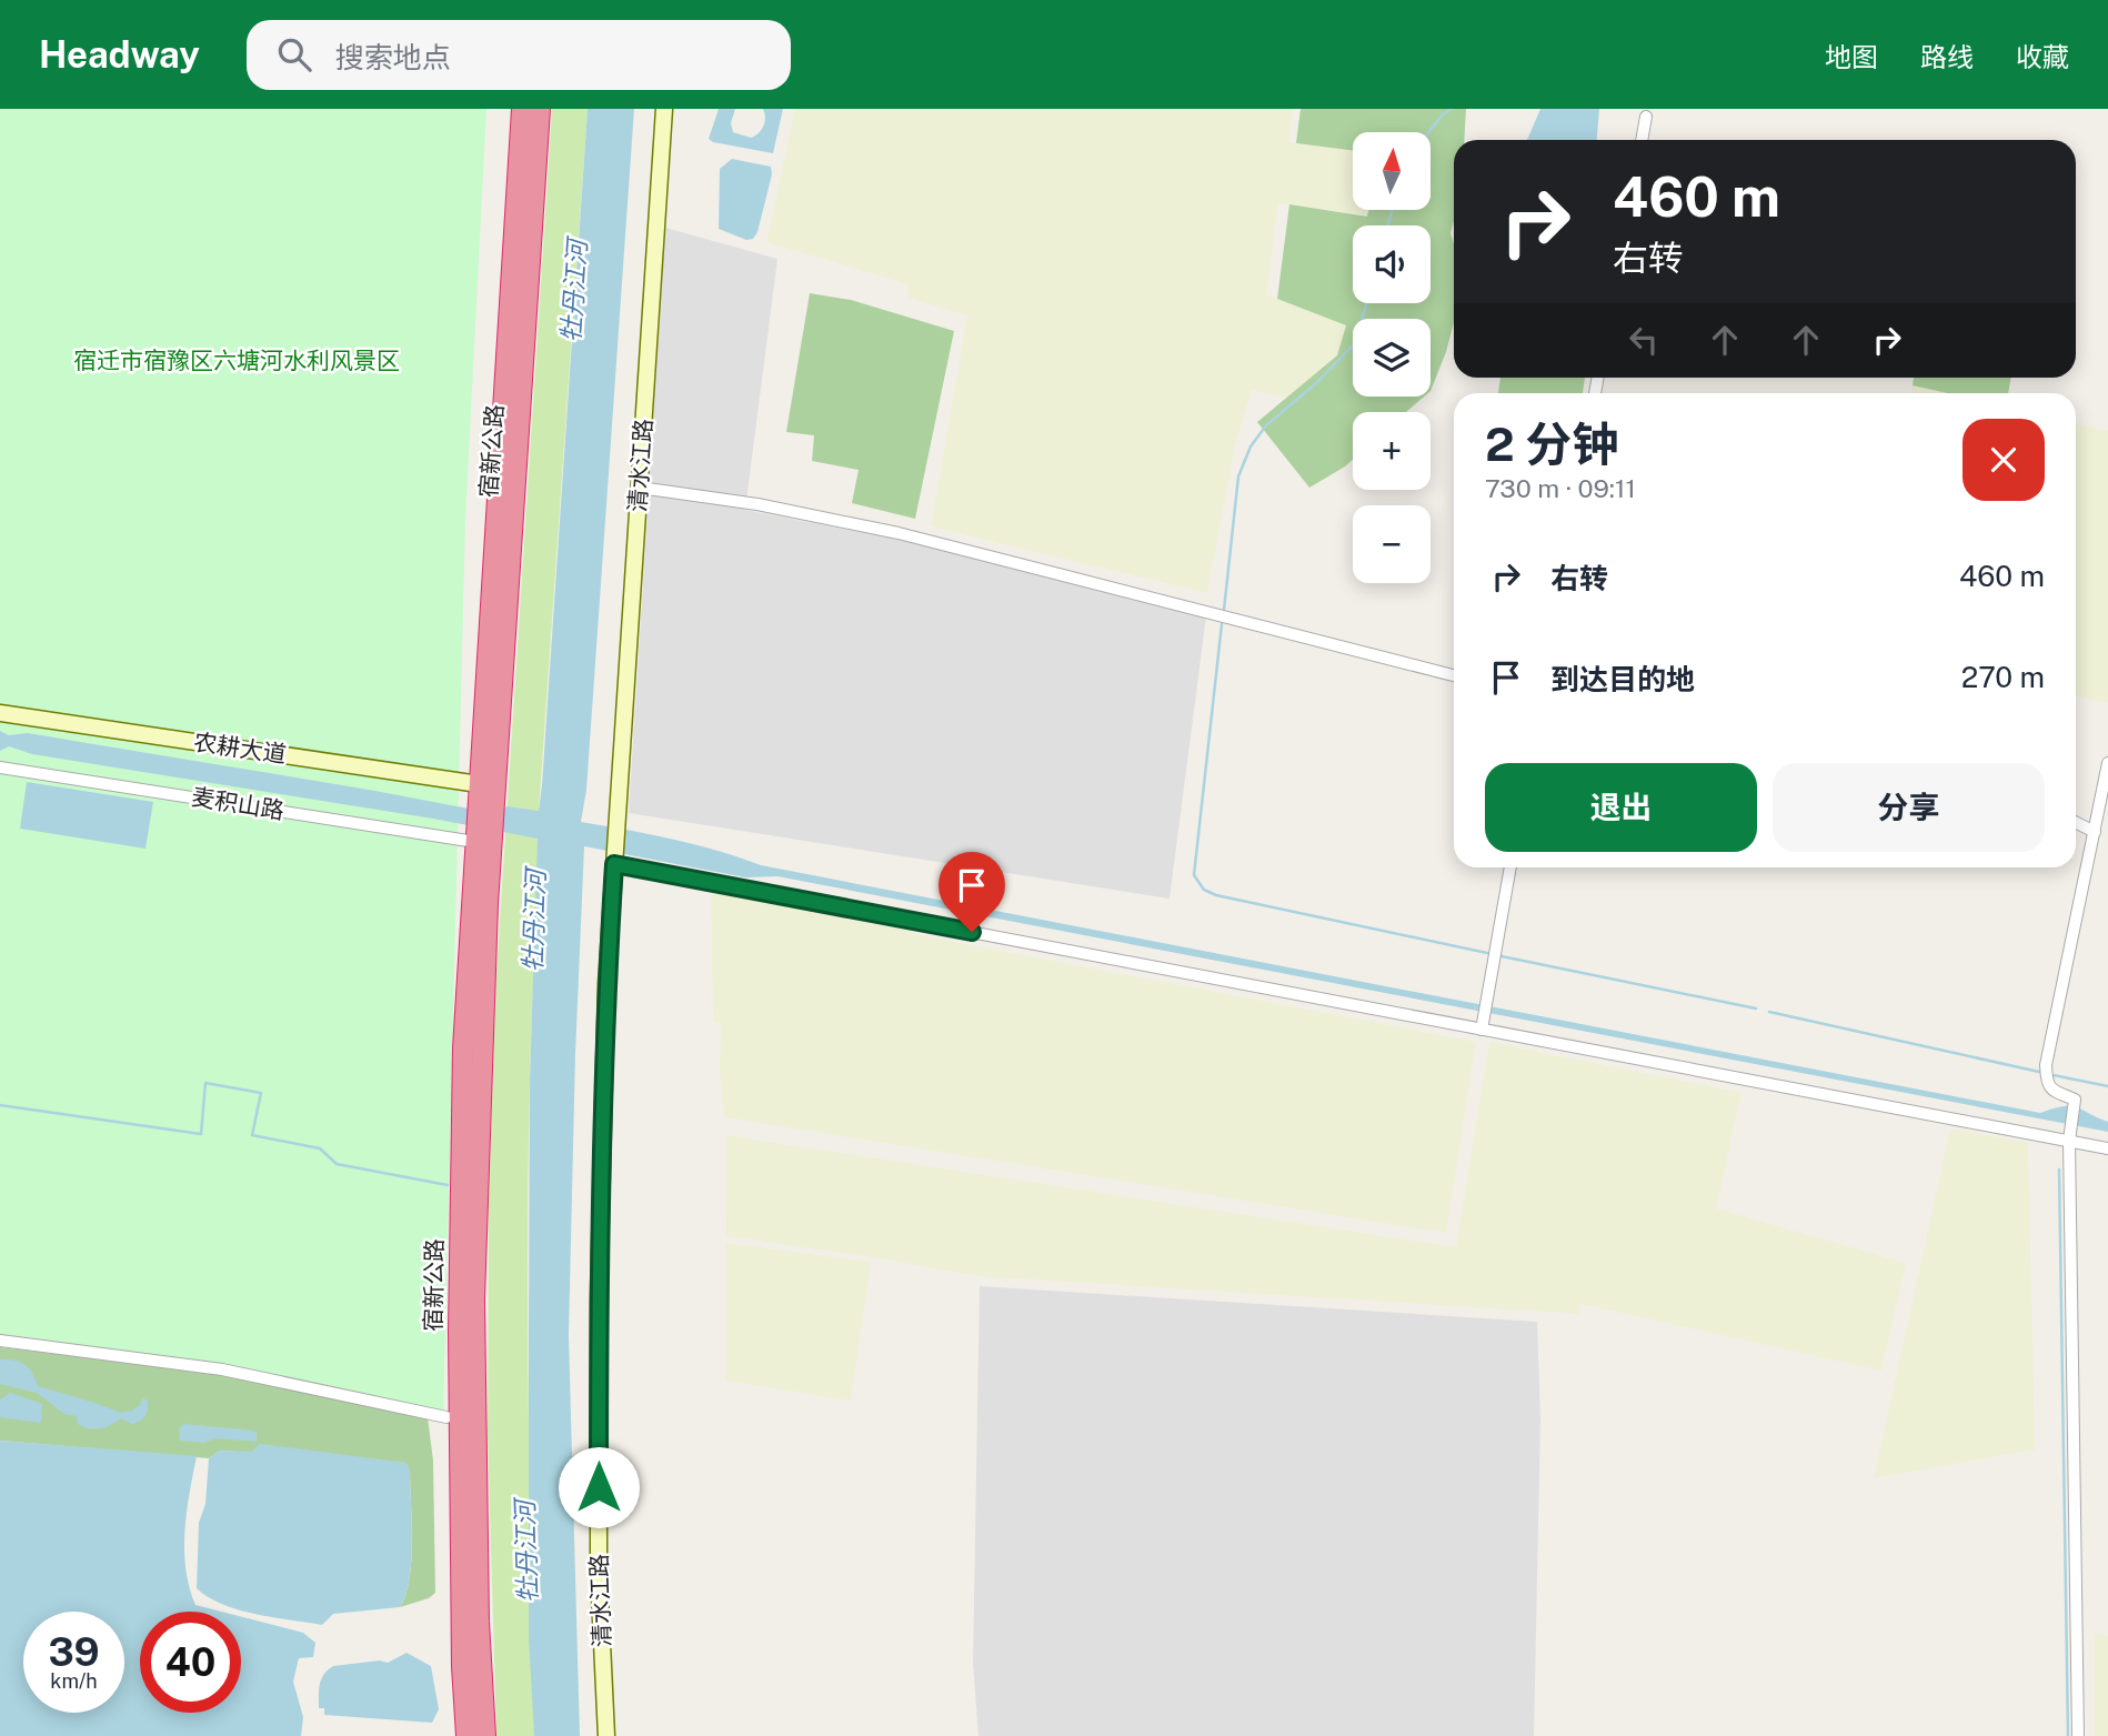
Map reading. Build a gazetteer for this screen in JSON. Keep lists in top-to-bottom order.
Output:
{
  "streets": {
    "highway": ["宿新公路"],
    "street": ["清水江路", "农耕大道", "麦积山路"]
  },
  "crossings": [
    ["宿新公路", "农耕大道"],
    ["宿新公路", "麦积山路"]
  ],
  "water": ["牡丹江河"],
  "parks": ["宿迁市宿豫区六塘河水利风景区"],
  "north": "top",
  "page": {
    "header": "Headway",
    "search": "搜索地点",
    "nav": ["地图", "路线", "收藏"],
    "map_buttons": ["+", "−"],
    "turn": ["460 m", "右转"],
    "heading": ["2 分钟", "730 m · 09:11"],
    "list": [
      {
        "name": "右转",
        "value": "460 m"
      },
      {
        "name": "到达目的地",
        "value": "270 m"
      }
    ],
    "buttons": ["退出", "分享"],
    "speed": "39 km/h",
    "limit": "40"
  }
}
